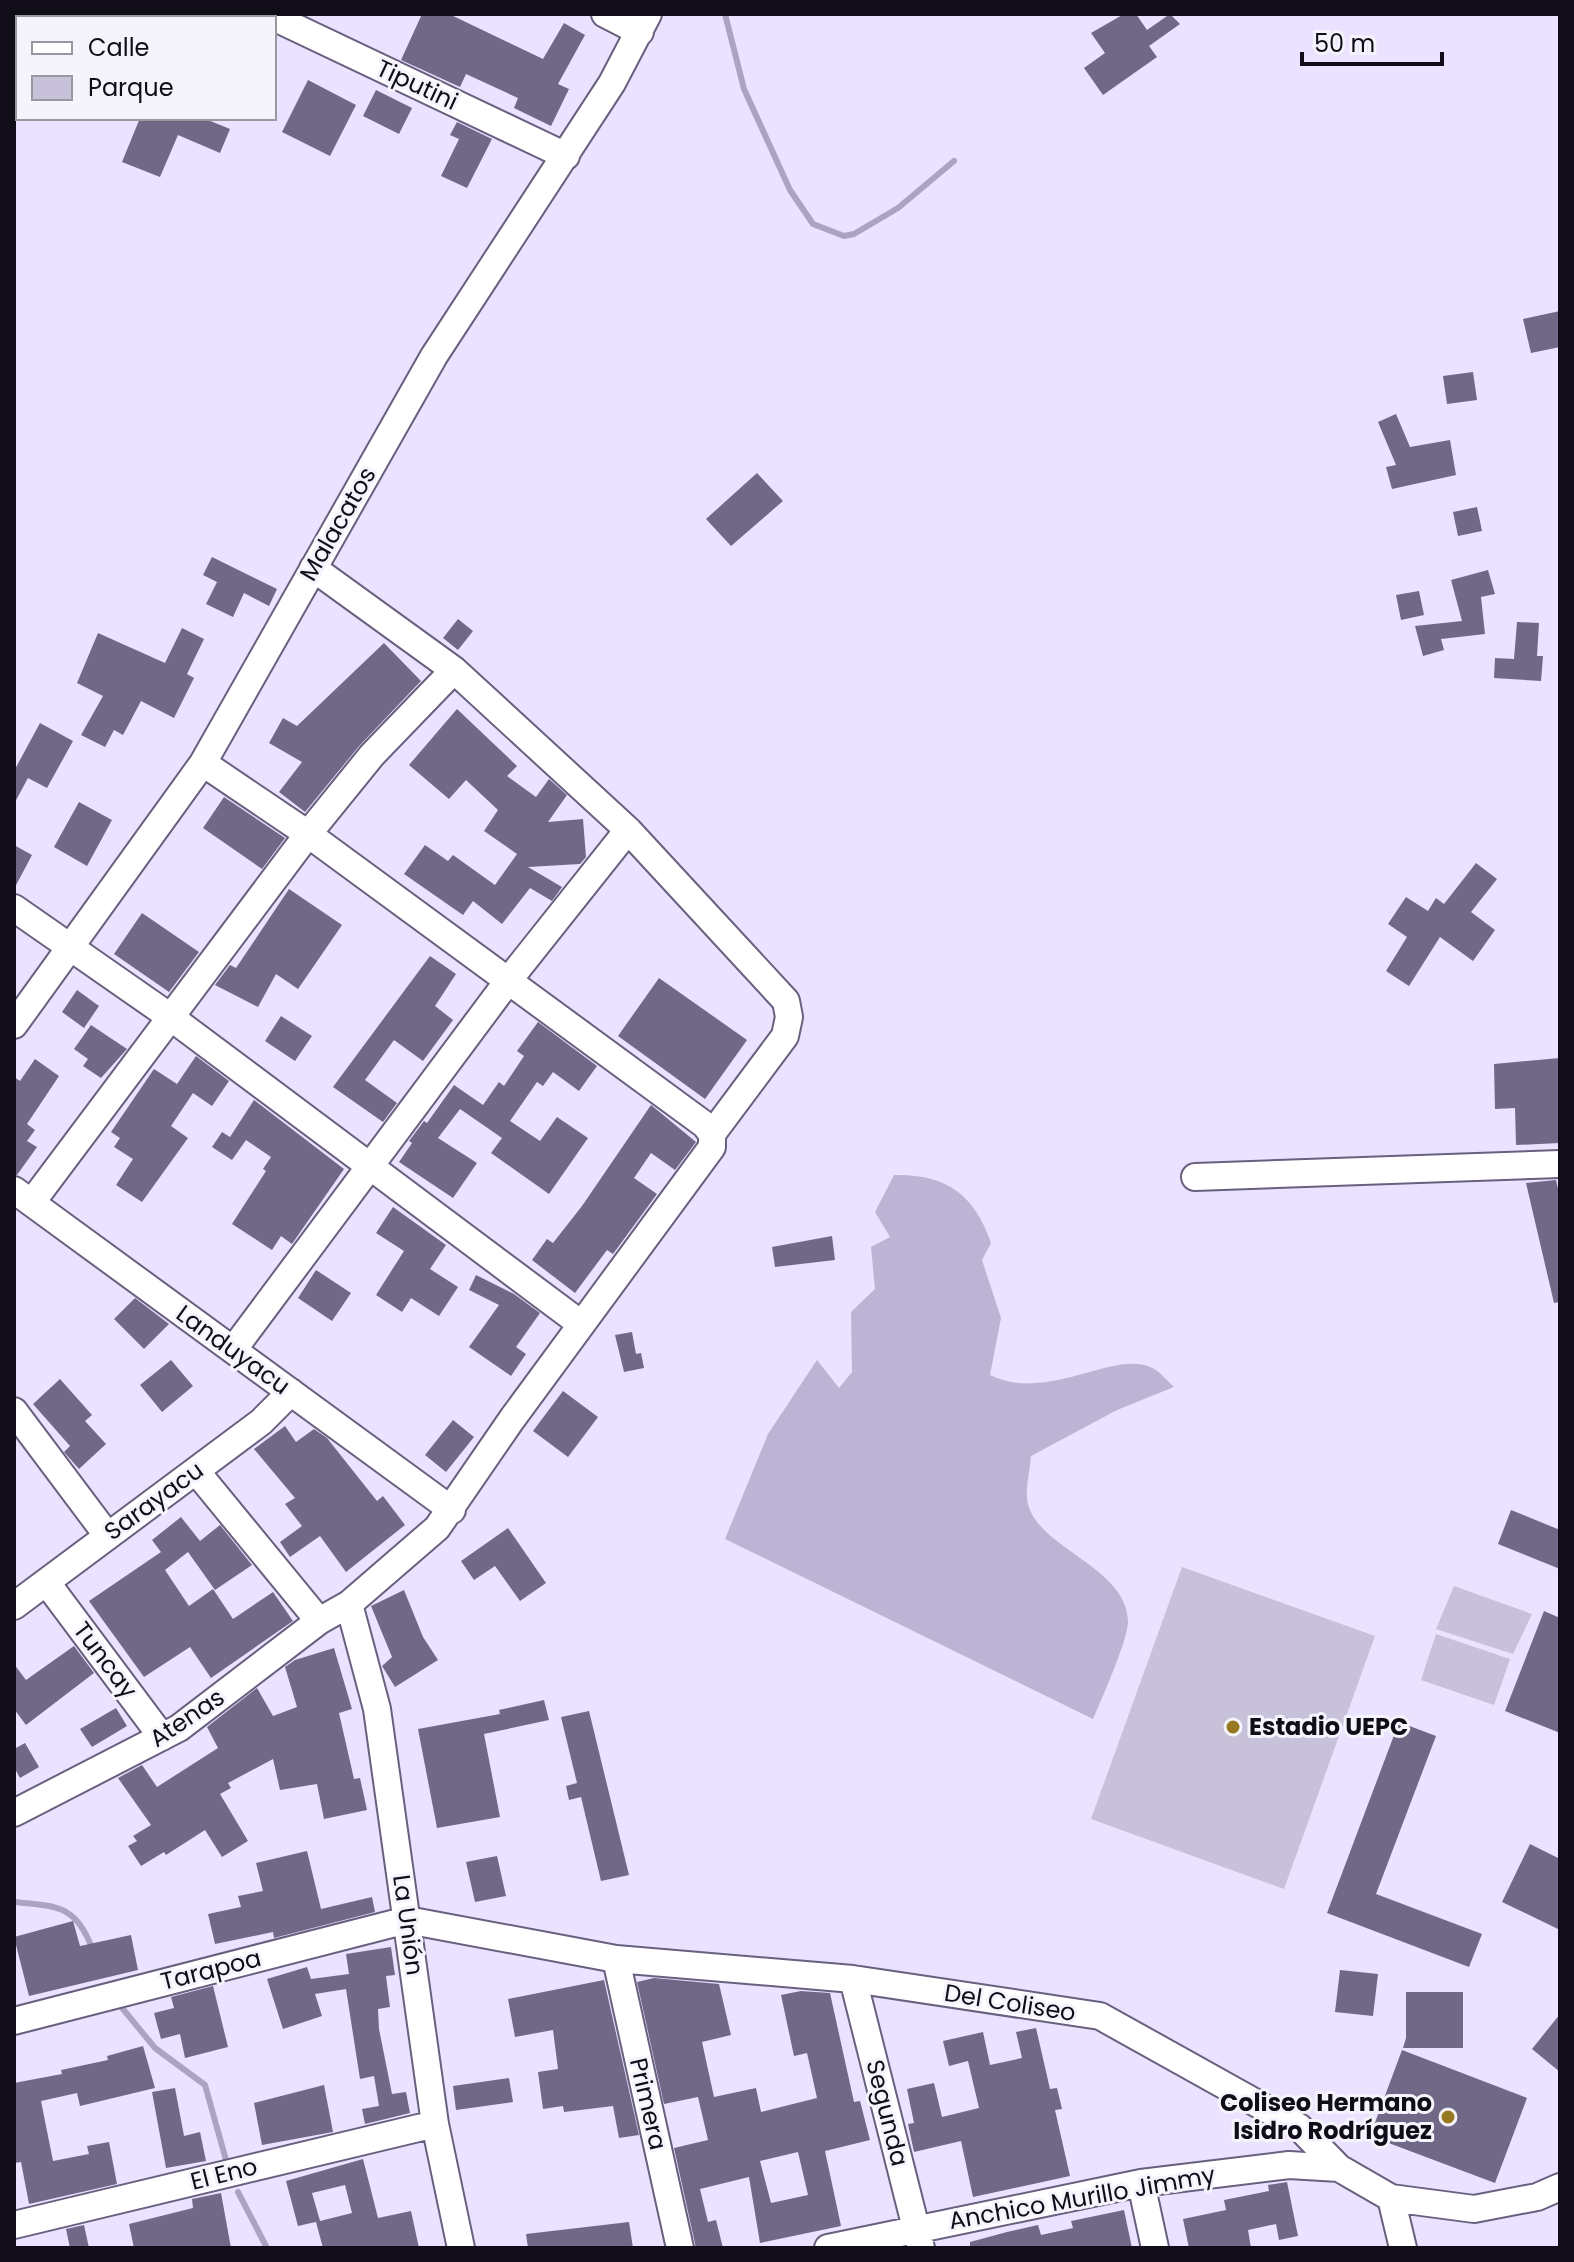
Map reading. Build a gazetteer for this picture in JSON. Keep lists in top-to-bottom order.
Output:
{
  "streets": {
    "street": [
      "Tiputini",
      "Malacatos",
      "Landuyacu",
      "Sarayacu",
      "Tuncay",
      "Atenas",
      "La Unión",
      "Tarapoa",
      "Del Coliseo",
      "Primera",
      "Segunda",
      "El Eno",
      "Anchico Murillo Jimmy"
    ]
  },
  "crossings": [
    ["Tiputini", "Malacatos"],
    ["Malacatos", "Atenas"],
    ["Landuyacu", "Sarayacu"],
    ["Landuyacu", "Atenas"],
    ["Sarayacu", "Tuncay"],
    ["Tuncay", "Atenas"],
    ["Atenas", "La Unión"],
    ["La Unión", "Tarapoa"],
    ["La Unión", "Del Coliseo"],
    ["La Unión", "El Eno"],
    ["Tarapoa", "Del Coliseo"],
    ["Del Coliseo", "Primera"],
    ["Del Coliseo", "Segunda"],
    ["Del Coliseo", "Anchico Murillo Jimmy"],
    ["Segunda", "Anchico Murillo Jimmy"]
  ],
  "places": ["Estadio UEPC", "Coliseo Hermano Isidro Rodríguez"],
  "legend": ["Calle", "Parque"],
  "scale_bar": "50 m"
}
